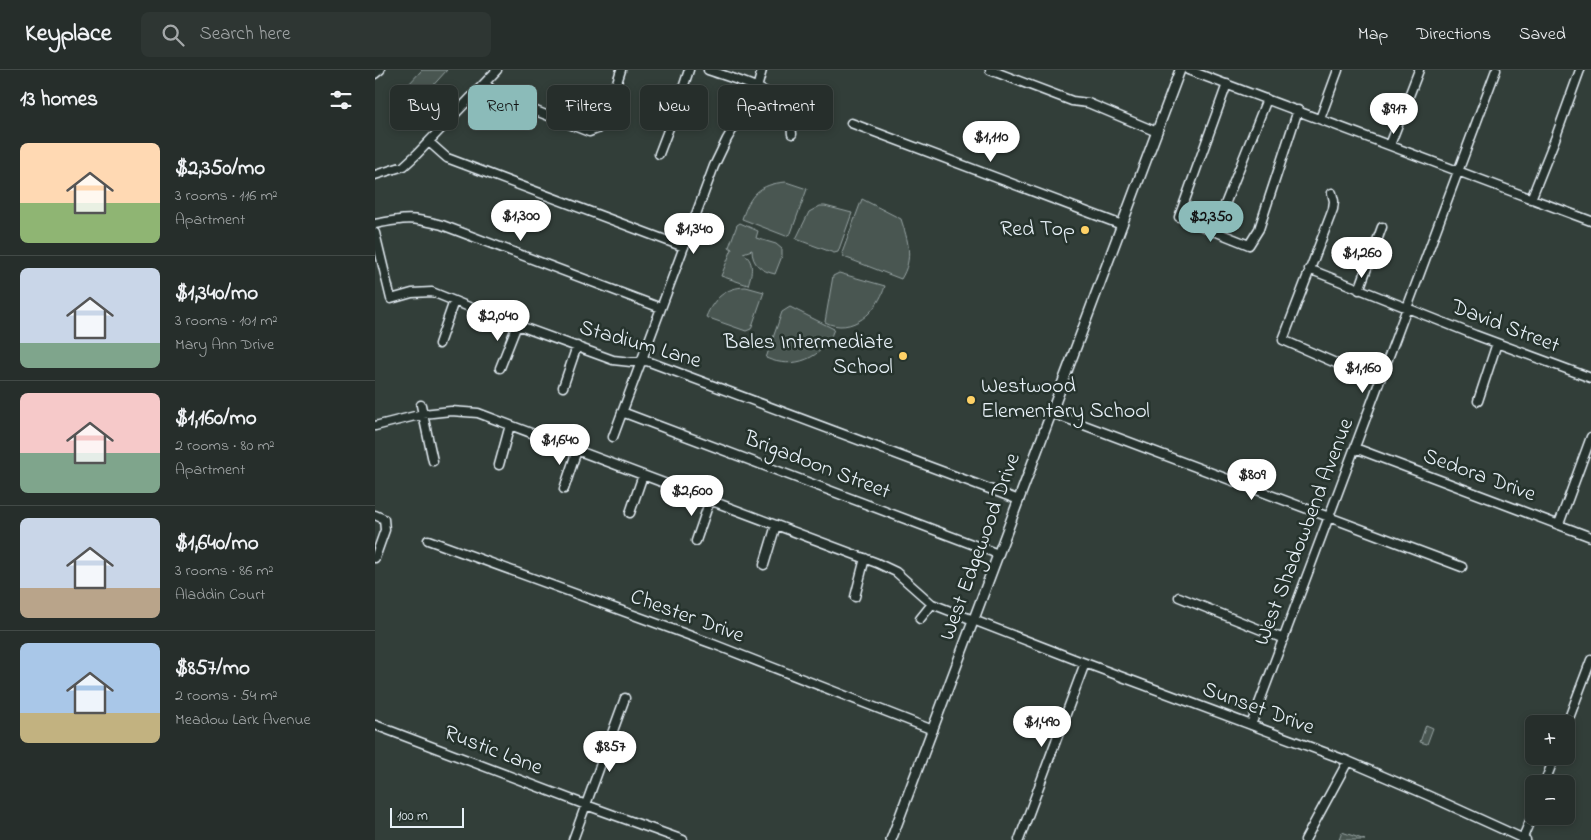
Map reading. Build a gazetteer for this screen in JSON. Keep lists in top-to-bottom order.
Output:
{
  "streets": {
    "main road": ["West Edgewood Drive"],
    "street": [
      "David Street",
      "Stadium Lane",
      "Brigadoon Street",
      "Sedora Drive",
      "West Shadowbend Avenue",
      "Chester Drive",
      "Sunset Drive",
      "Rustic Lane"
    ]
  },
  "crossings": [
    ["David Street", "West Shadowbend Avenue"],
    ["Stadium Lane", "West Edgewood Drive"],
    ["Brigadoon Street", "West Edgewood Drive"],
    ["Sedora Drive", "West Shadowbend Avenue"],
    ["West Shadowbend Avenue", "Sunset Drive"],
    ["West Edgewood Drive", "Chester Drive"],
    ["West Edgewood Drive", "Sunset Drive"]
  ],
  "places": ["Red Top", "Bales Intermediate School", "Westwood Elementary School"],
  "scale_bar": "100 m",
  "page": {
    "header": "Keyplace",
    "search": "Search here",
    "nav": ["Map", "Directions", "Saved"],
    "heading": "13 homes",
    "chip": [
      "Buy",
      "Rent",
      "Filters",
      "New",
      "Apartment"
    ],
    "price": [
      "$917",
      "$1,110",
      "$1,300",
      "$2,350",
      "$1,340",
      "$1,260",
      "$2,040",
      "$1,160",
      "$1,640",
      "$809",
      "$2,600",
      "$1,490",
      "$857"
    ],
    "list": [
      {
        "name": "$2,350/mo",
        "note": "3 rooms · 116 m² · Apartment"
      },
      {
        "name": "$1,340/mo",
        "note": "3 rooms · 101 m² · Mary Ann Drive"
      },
      {
        "name": "$1,160/mo",
        "note": "2 rooms · 80 m² · Apartment"
      },
      {
        "name": "$1,640/mo",
        "note": "3 rooms · 86 m² · Aladdin Court"
      },
      {
        "name": "$857/mo",
        "note": "2 rooms · 54 m² · Meadow Lark Avenue"
      }
    ],
    "map_buttons": ["+", "−"],
    "scale": "100 m"
  }
}
